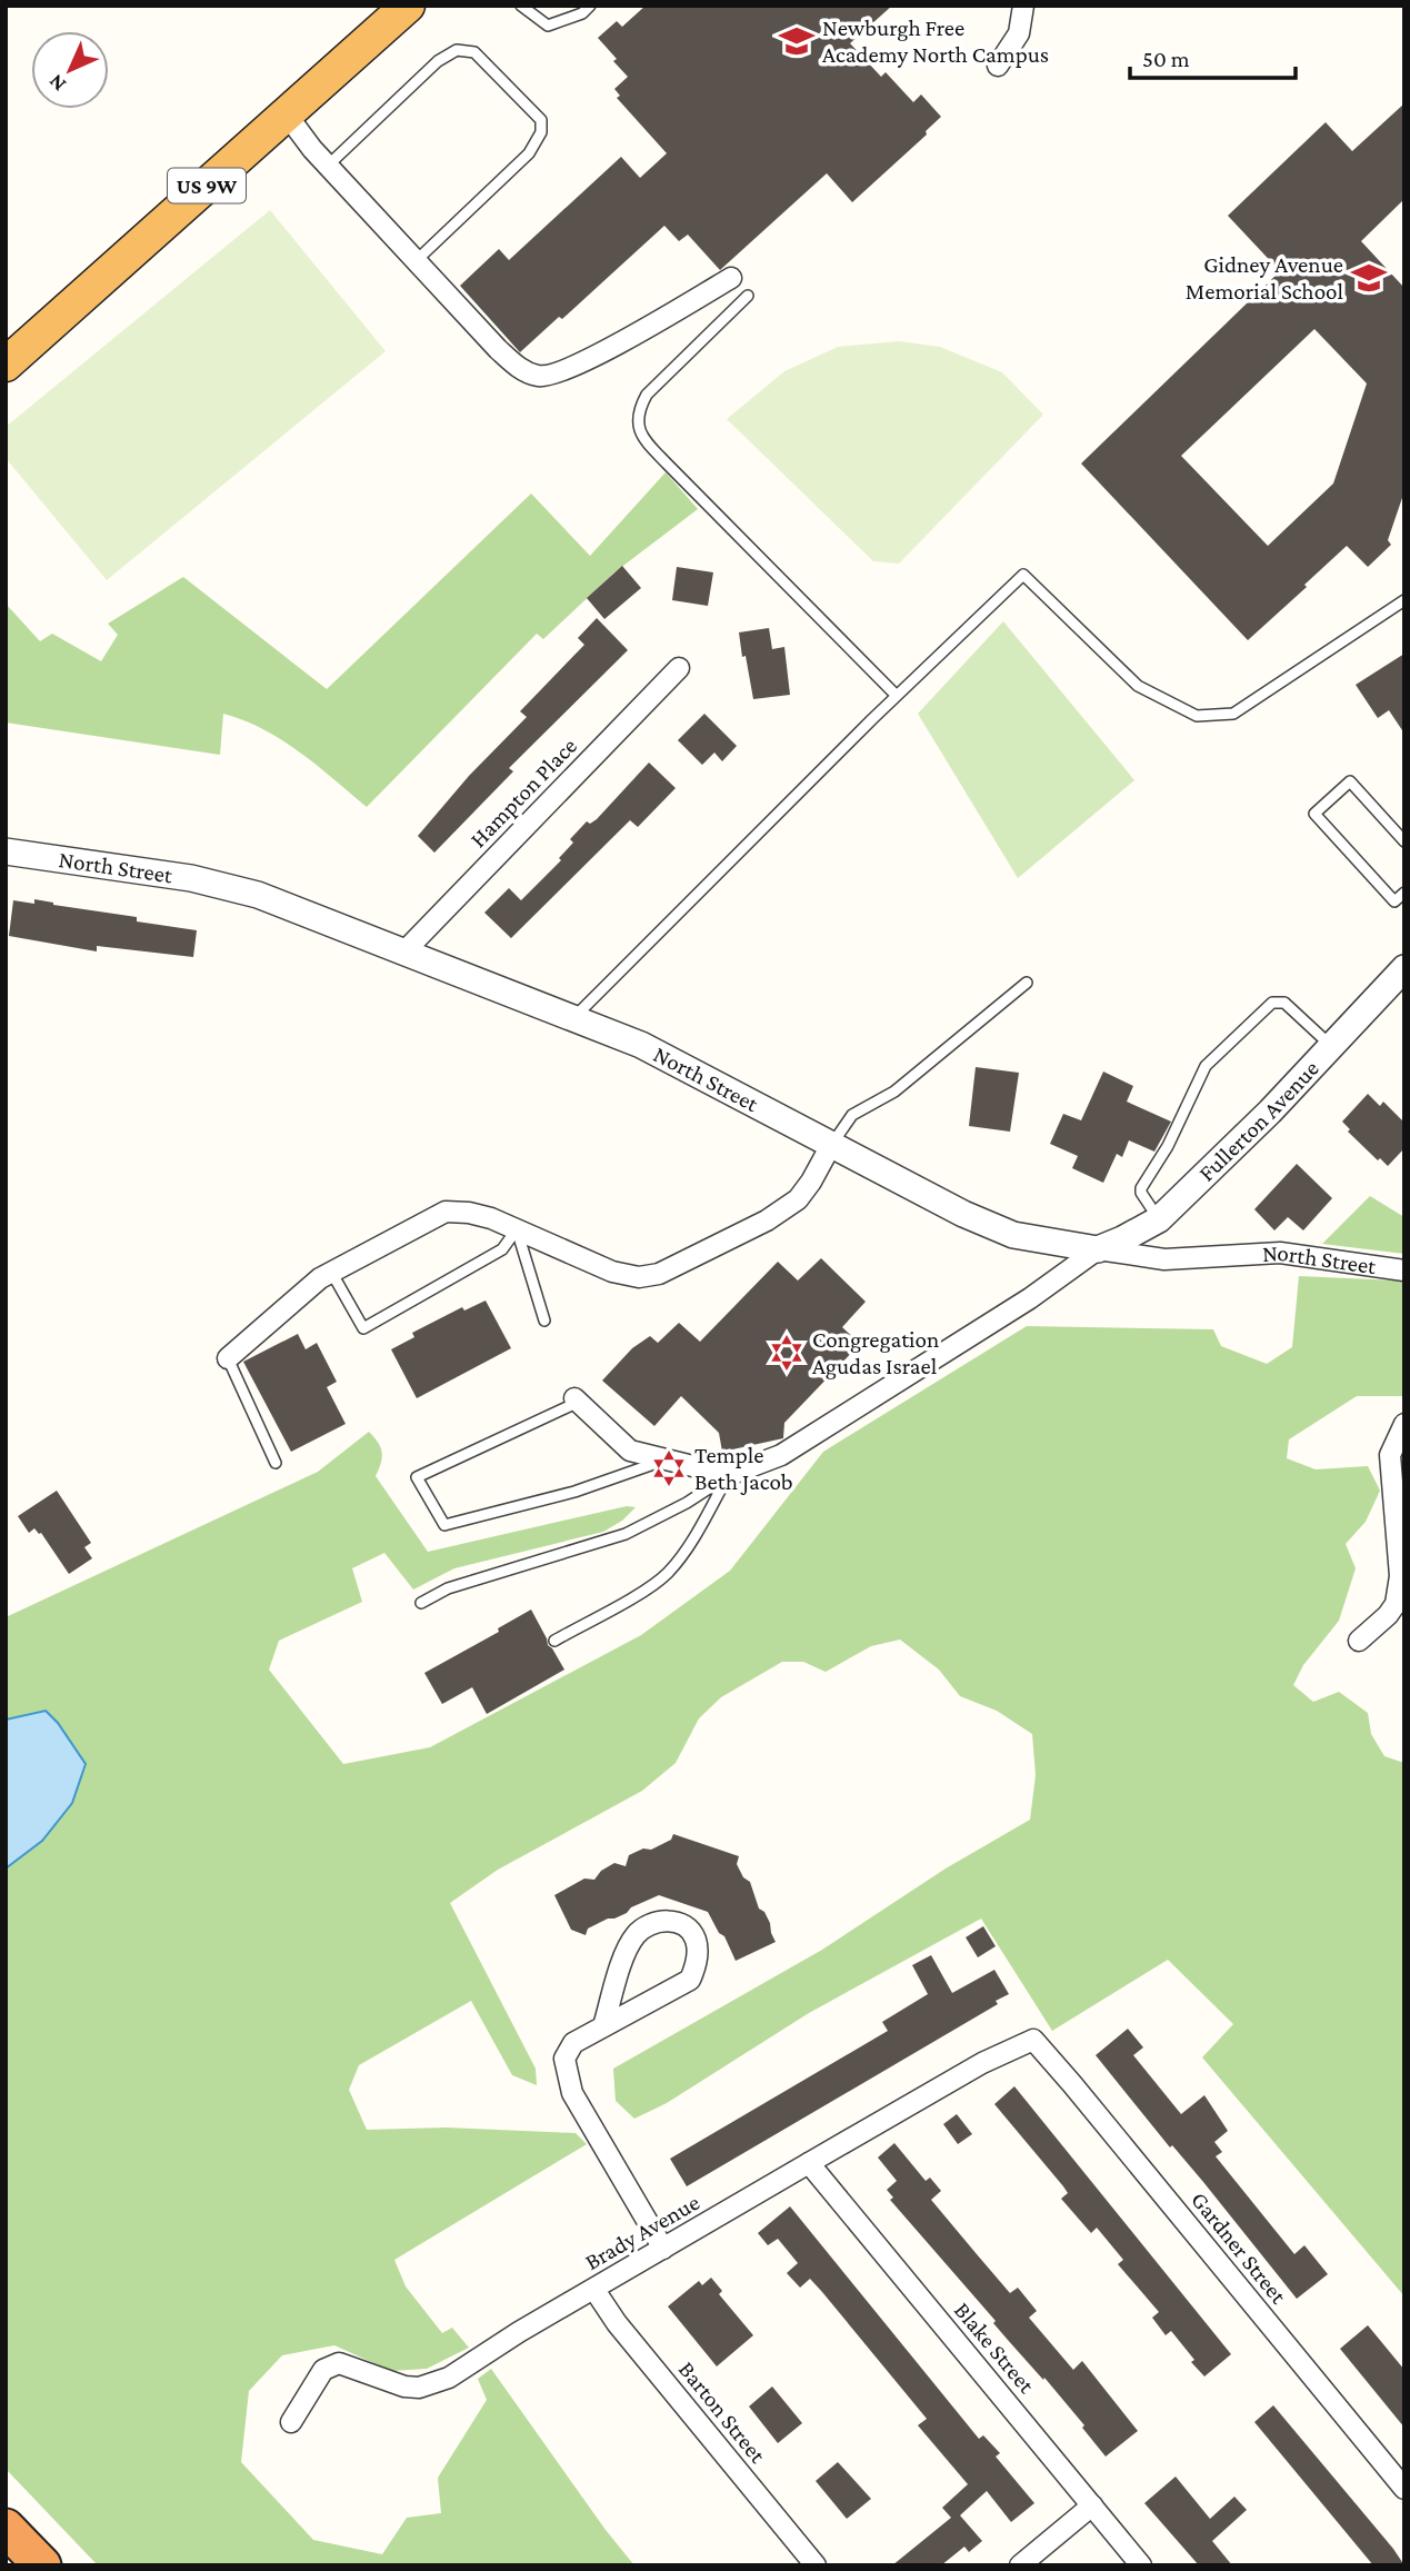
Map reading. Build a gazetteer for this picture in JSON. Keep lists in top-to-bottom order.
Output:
{
  "streets": {
    "highway": ["US 9W"],
    "street": [
      "Hampton Place",
      "North Street",
      "Fullerton Avenue",
      "Brady Avenue",
      "Gardner Street",
      "Blake Street",
      "Barton Street"
    ]
  },
  "crossings": [
    ["Hampton Place", "North Street"],
    ["North Street", "Fullerton Avenue"],
    ["Brady Avenue", "Gardner Street"],
    ["Brady Avenue", "Blake Street"],
    ["Brady Avenue", "Barton Street"]
  ],
  "places": {
    "school or university": ["Newburgh Free Academy North Campus", "Gidney Avenue Memorial School"],
    "synagogue": ["Congregation Agudas Israel", "Temple Beth Jacob"]
  },
  "scale_bar": "50 m",
  "north": "bottom left"
}
